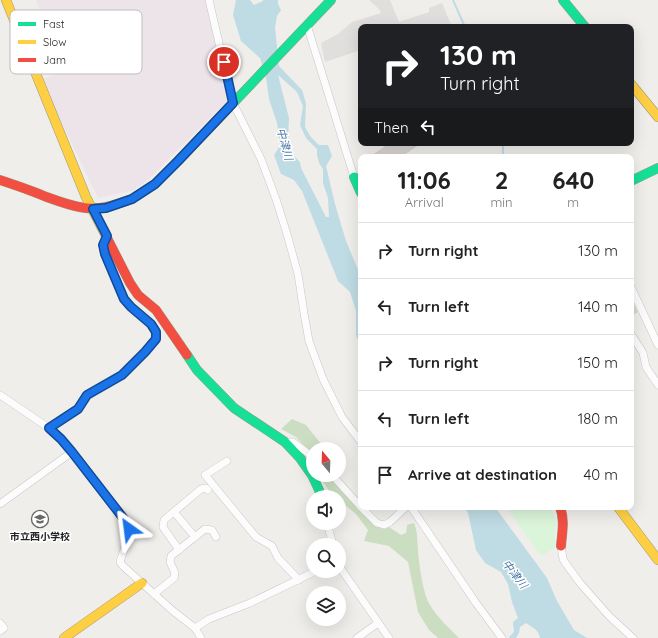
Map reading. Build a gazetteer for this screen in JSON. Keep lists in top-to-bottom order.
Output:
{
  "water": ["中津川"],
  "places": {
    "school or university": ["市立西小学校"]
  },
  "legend": ["Fast", "Slow", "Jam"],
  "north": "top",
  "page": {
    "turn": ["130 m", "Turn right"],
    "then": "Then",
    "eta": [
      "11:06",
      "Arrival",
      "2",
      "min",
      "640",
      "m"
    ],
    "list": [
      {
        "name": "Turn right",
        "value": "130 m"
      },
      {
        "name": "Turn left",
        "value": "140 m"
      },
      {
        "name": "Turn right",
        "value": "150 m"
      },
      {
        "name": "Turn left",
        "value": "180 m"
      },
      {
        "name": "Arrive at destination",
        "value": "40 m"
      }
    ]
  }
}
